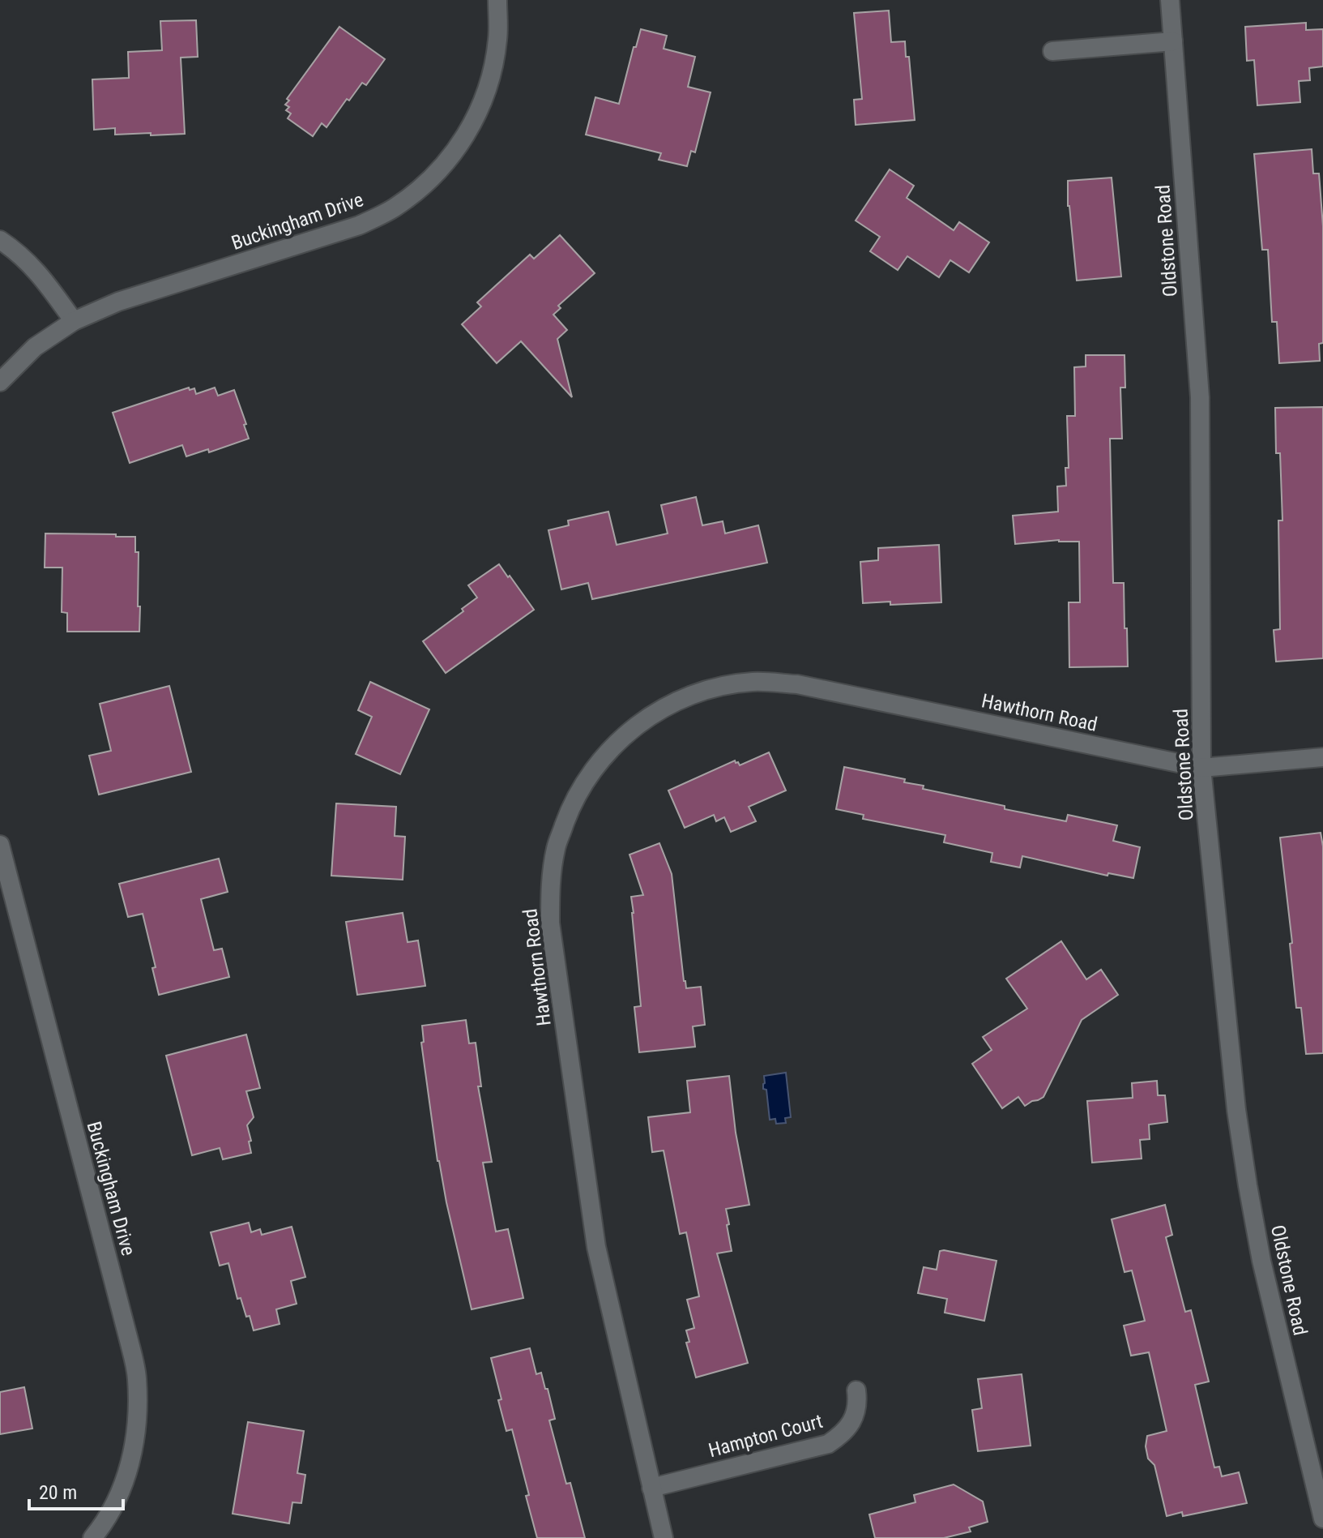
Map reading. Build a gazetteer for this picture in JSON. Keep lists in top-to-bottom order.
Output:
{
  "streets": {
    "street": [
      "Buckingham Drive",
      "Oldstone Road",
      "Hawthorn Road",
      "Hampton Court"
    ]
  },
  "crossings": [
    ["Oldstone Road", "Hawthorn Road"],
    ["Hawthorn Road", "Hampton Court"]
  ],
  "scale_bar": "20 m"
}
